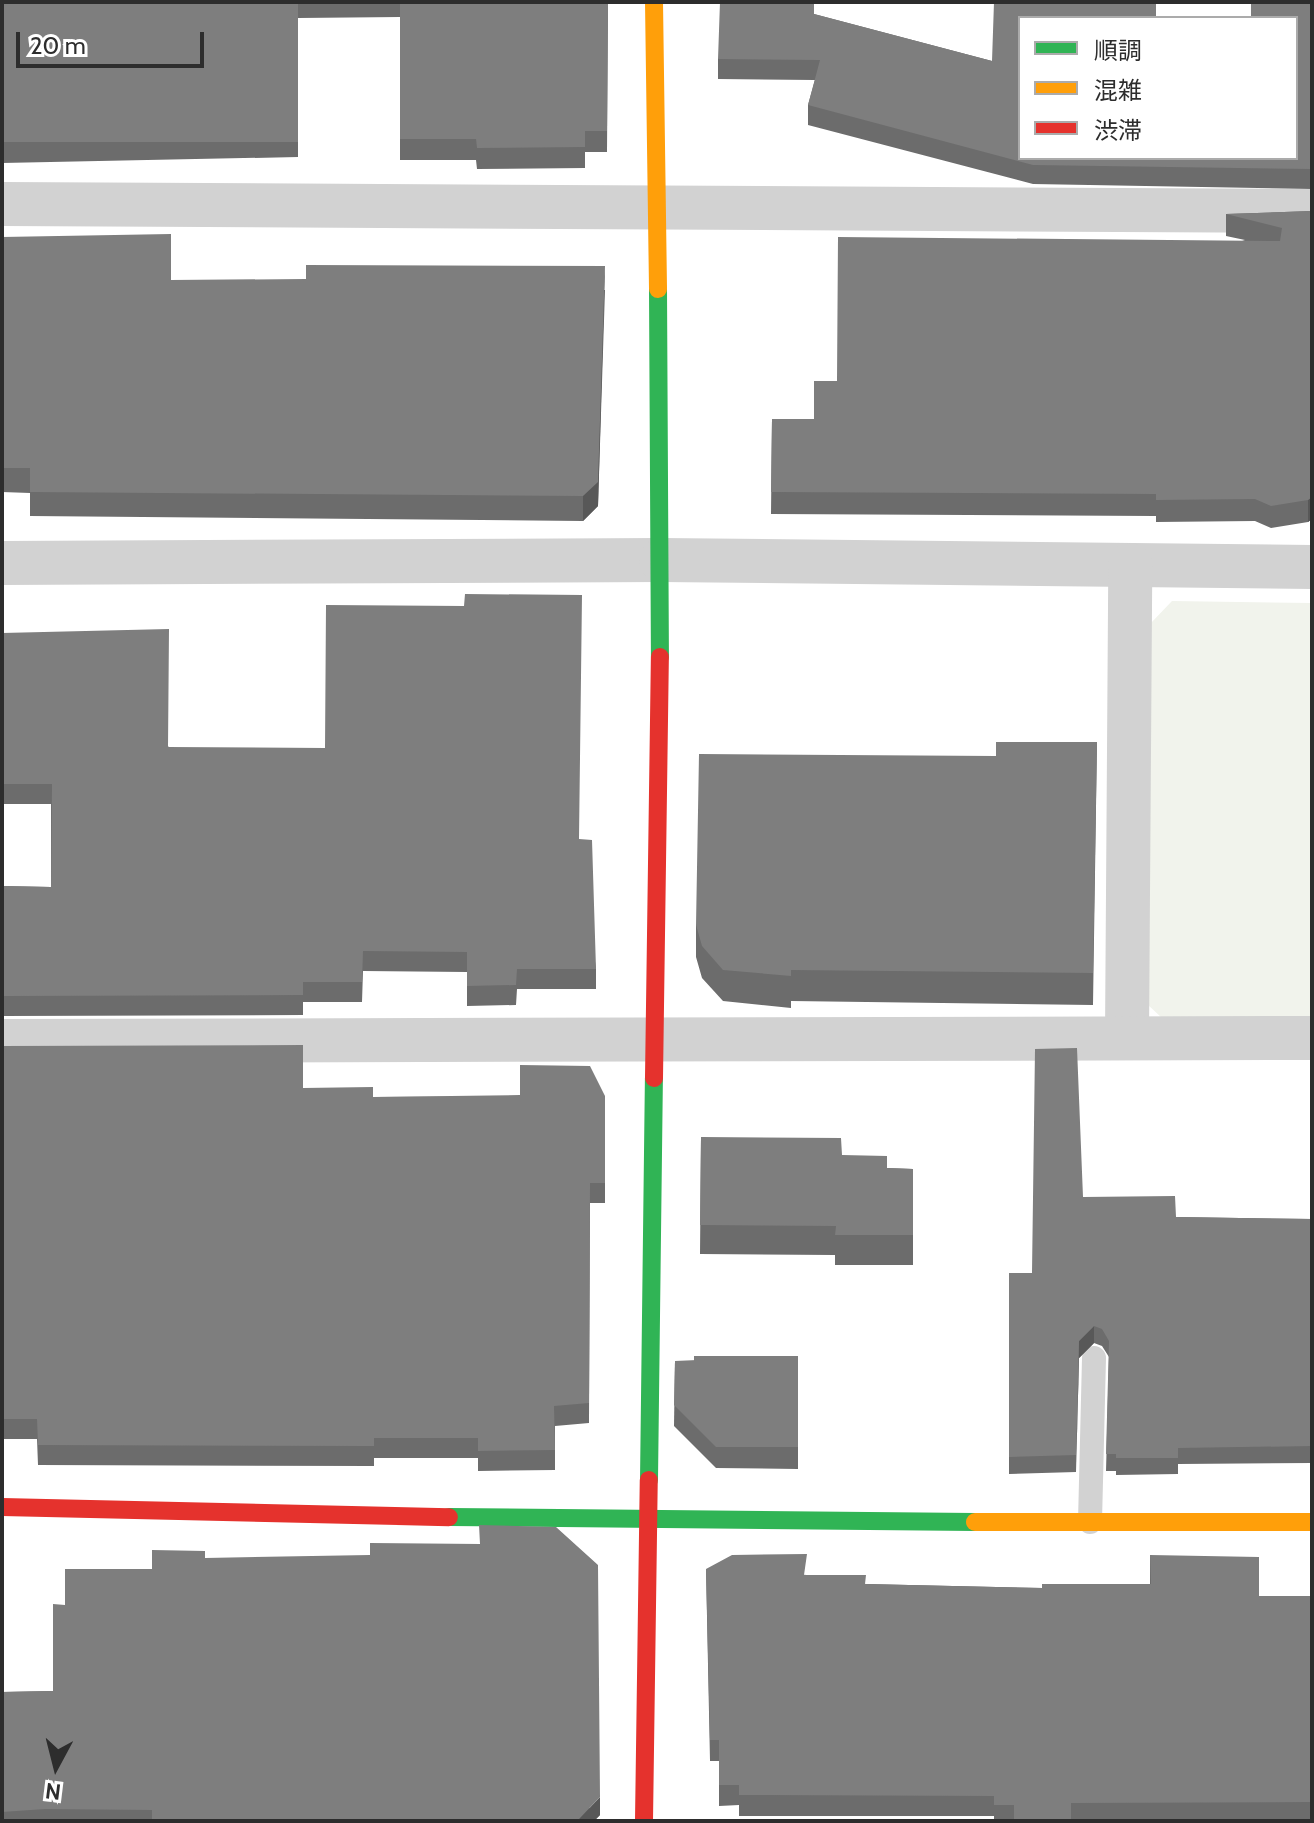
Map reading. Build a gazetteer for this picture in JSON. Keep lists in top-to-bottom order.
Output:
{
  "legend": ["順調", "混雑", "渋滞"],
  "scale_bar": "20 m",
  "north": "bottom"
}
